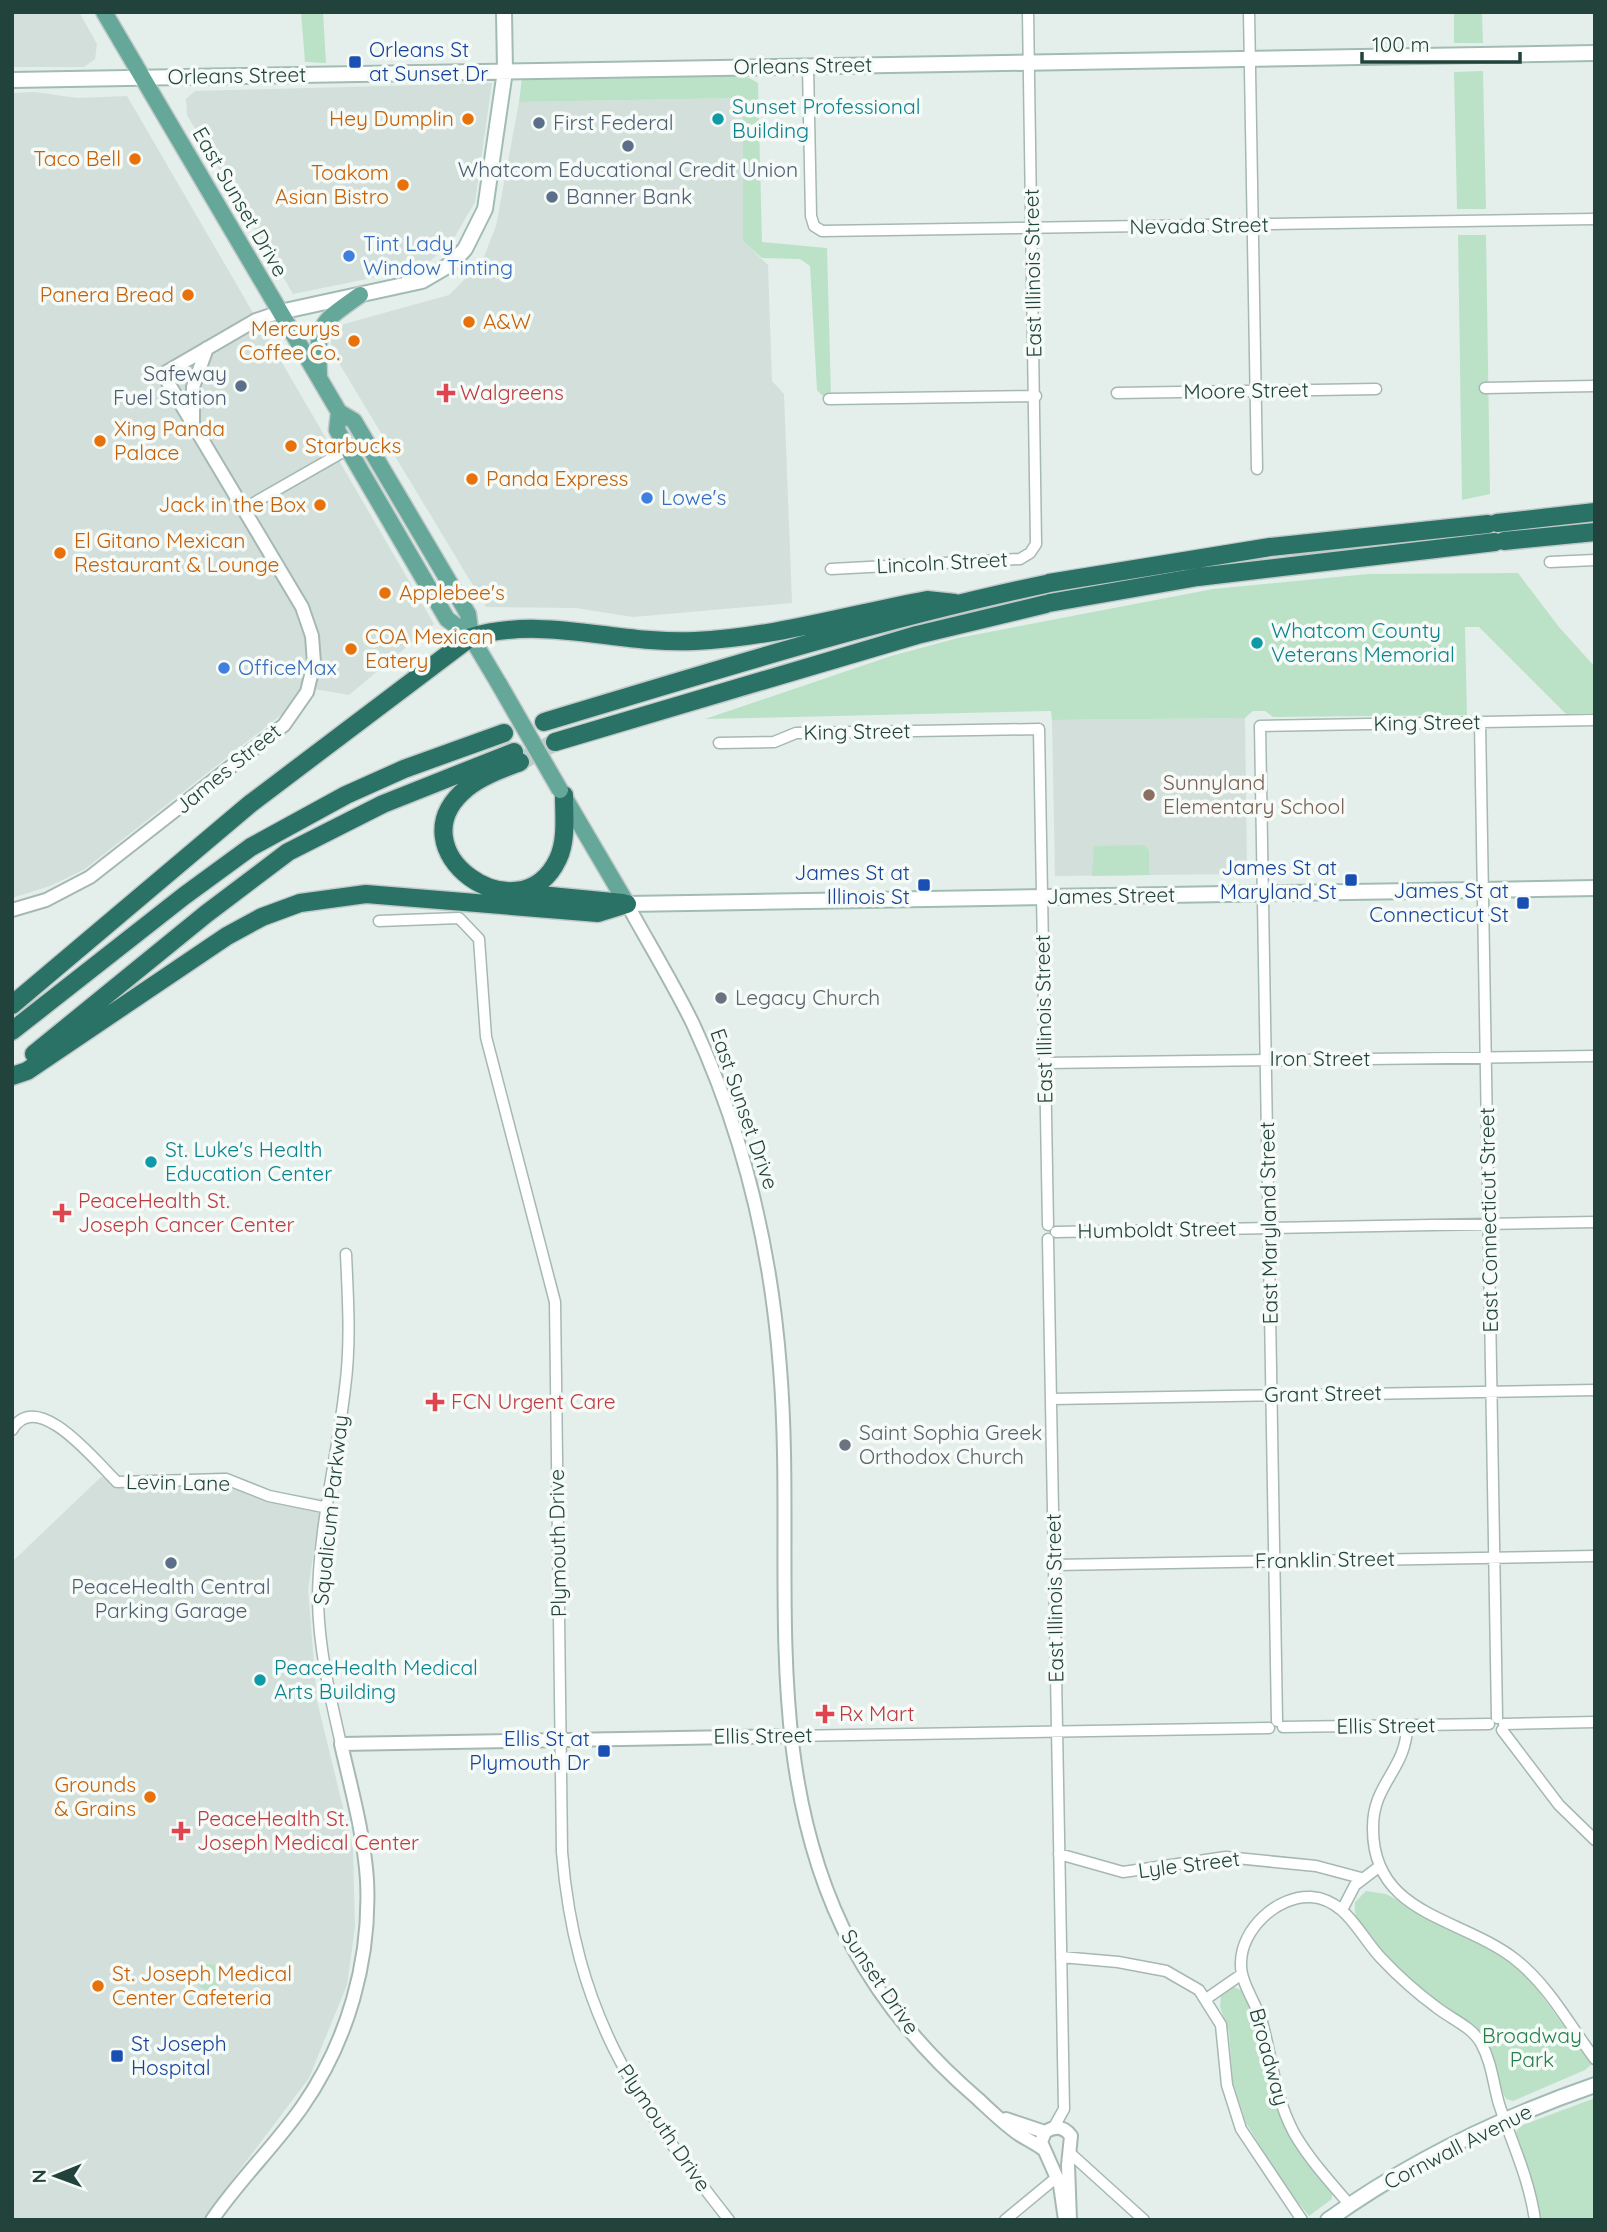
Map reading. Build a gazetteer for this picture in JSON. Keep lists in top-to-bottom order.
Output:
{
  "streets": {
    "main road": [
      "Orleans Street",
      "East Sunset Drive",
      "James Street",
      "Cornwall Avenue"
    ],
    "street": [
      "Nevada Street",
      "East Illinois Street",
      "Moore Street",
      "Lincoln Street",
      "King Street",
      "Iron Street",
      "East Connecticut Street",
      "East Maryland Street",
      "Humboldt Street",
      "Grant Street",
      "Levin Lane",
      "Squalicum Parkway",
      "Plymouth Drive",
      "Franklin Street",
      "Ellis Street",
      "Lyle Street",
      "Sunset Drive",
      "Broadway"
    ]
  },
  "crossings": [
    ["Orleans Street", "East Sunset Drive"],
    ["Orleans Street", "Nevada Street"],
    ["Orleans Street", "East Illinois Street"],
    ["East Sunset Drive", "James Street"],
    ["East Sunset Drive", "Ellis Street"],
    ["East Sunset Drive", "Sunset Drive"],
    ["Nevada Street", "East Illinois Street"],
    ["East Illinois Street", "Lincoln Street"],
    ["East Illinois Street", "King Street"],
    ["East Illinois Street", "James Street"],
    ["East Illinois Street", "Iron Street"],
    ["East Illinois Street", "Humboldt Street"],
    ["East Illinois Street", "Grant Street"],
    ["East Illinois Street", "Franklin Street"],
    ["East Illinois Street", "Ellis Street"],
    ["East Illinois Street", "Lyle Street"],
    ["East Illinois Street", "Sunset Drive"],
    ["East Illinois Street", "Broadway"],
    ["King Street", "East Connecticut Street"],
    ["King Street", "East Maryland Street"],
    ["James Street", "East Connecticut Street"],
    ["James Street", "East Maryland Street"],
    ["Iron Street", "East Connecticut Street"],
    ["Iron Street", "East Maryland Street"],
    ["East Connecticut Street", "Humboldt Street"],
    ["East Connecticut Street", "Grant Street"],
    ["East Connecticut Street", "Franklin Street"],
    ["East Connecticut Street", "Ellis Street"],
    ["East Maryland Street", "Humboldt Street"],
    ["East Maryland Street", "Grant Street"],
    ["East Maryland Street", "Franklin Street"],
    ["East Maryland Street", "Ellis Street"],
    ["Levin Lane", "Squalicum Parkway"],
    ["Squalicum Parkway", "Ellis Street"],
    ["Plymouth Drive", "Ellis Street"],
    ["Ellis Street", "Sunset Drive"],
    ["Broadway", "Cornwall Avenue"]
  ],
  "parks": ["Broadway Park"],
  "places": {
    "transit": [
      "Orleans St at Sunset Dr",
      "James St at Maryland St",
      "James St at Illinois St",
      "James St at Connecticut St",
      "Ellis St at Plymouth Dr",
      "St Joseph Hospital"
    ],
    "other": [
      "Hey Dumplin",
      "Sunset Professional Building",
      "First Federal",
      "Whatcom Educational Credit Union",
      "Taco Bell",
      "Toakom Asian Bistro",
      "Banner Bank",
      "Tint Lady Window Tinting",
      "Panera Bread",
      "A&W",
      "Mercurys Coffee Co.",
      "Safeway Fuel Station",
      "Xing Panda Palace",
      "Starbucks",
      "Panda Express",
      "Lowe's",
      "Jack in the Box",
      "El Gitano Mexican Restaurant & Lounge",
      "Applebee's",
      "Whatcom County Veterans Memorial",
      "COA Mexican Eatery",
      "OfficeMax",
      "Sunnyland Elementary School",
      "Legacy Church",
      "St. Luke's Health Education Center",
      "Saint Sophia Greek Orthodox Church",
      "PeaceHealth Central Parking Garage",
      "PeaceHealth Medical Arts Building",
      "Grounds & Grains",
      "St. Joseph Medical Center Cafeteria"
    ],
    "health": [
      "Walgreens",
      "PeaceHealth St. Joseph Cancer Center",
      "FCN Urgent Care",
      "Rx Mart",
      "PeaceHealth St. Joseph Medical Center"
    ]
  },
  "scale_bar": "100 m",
  "north": "left"
}
